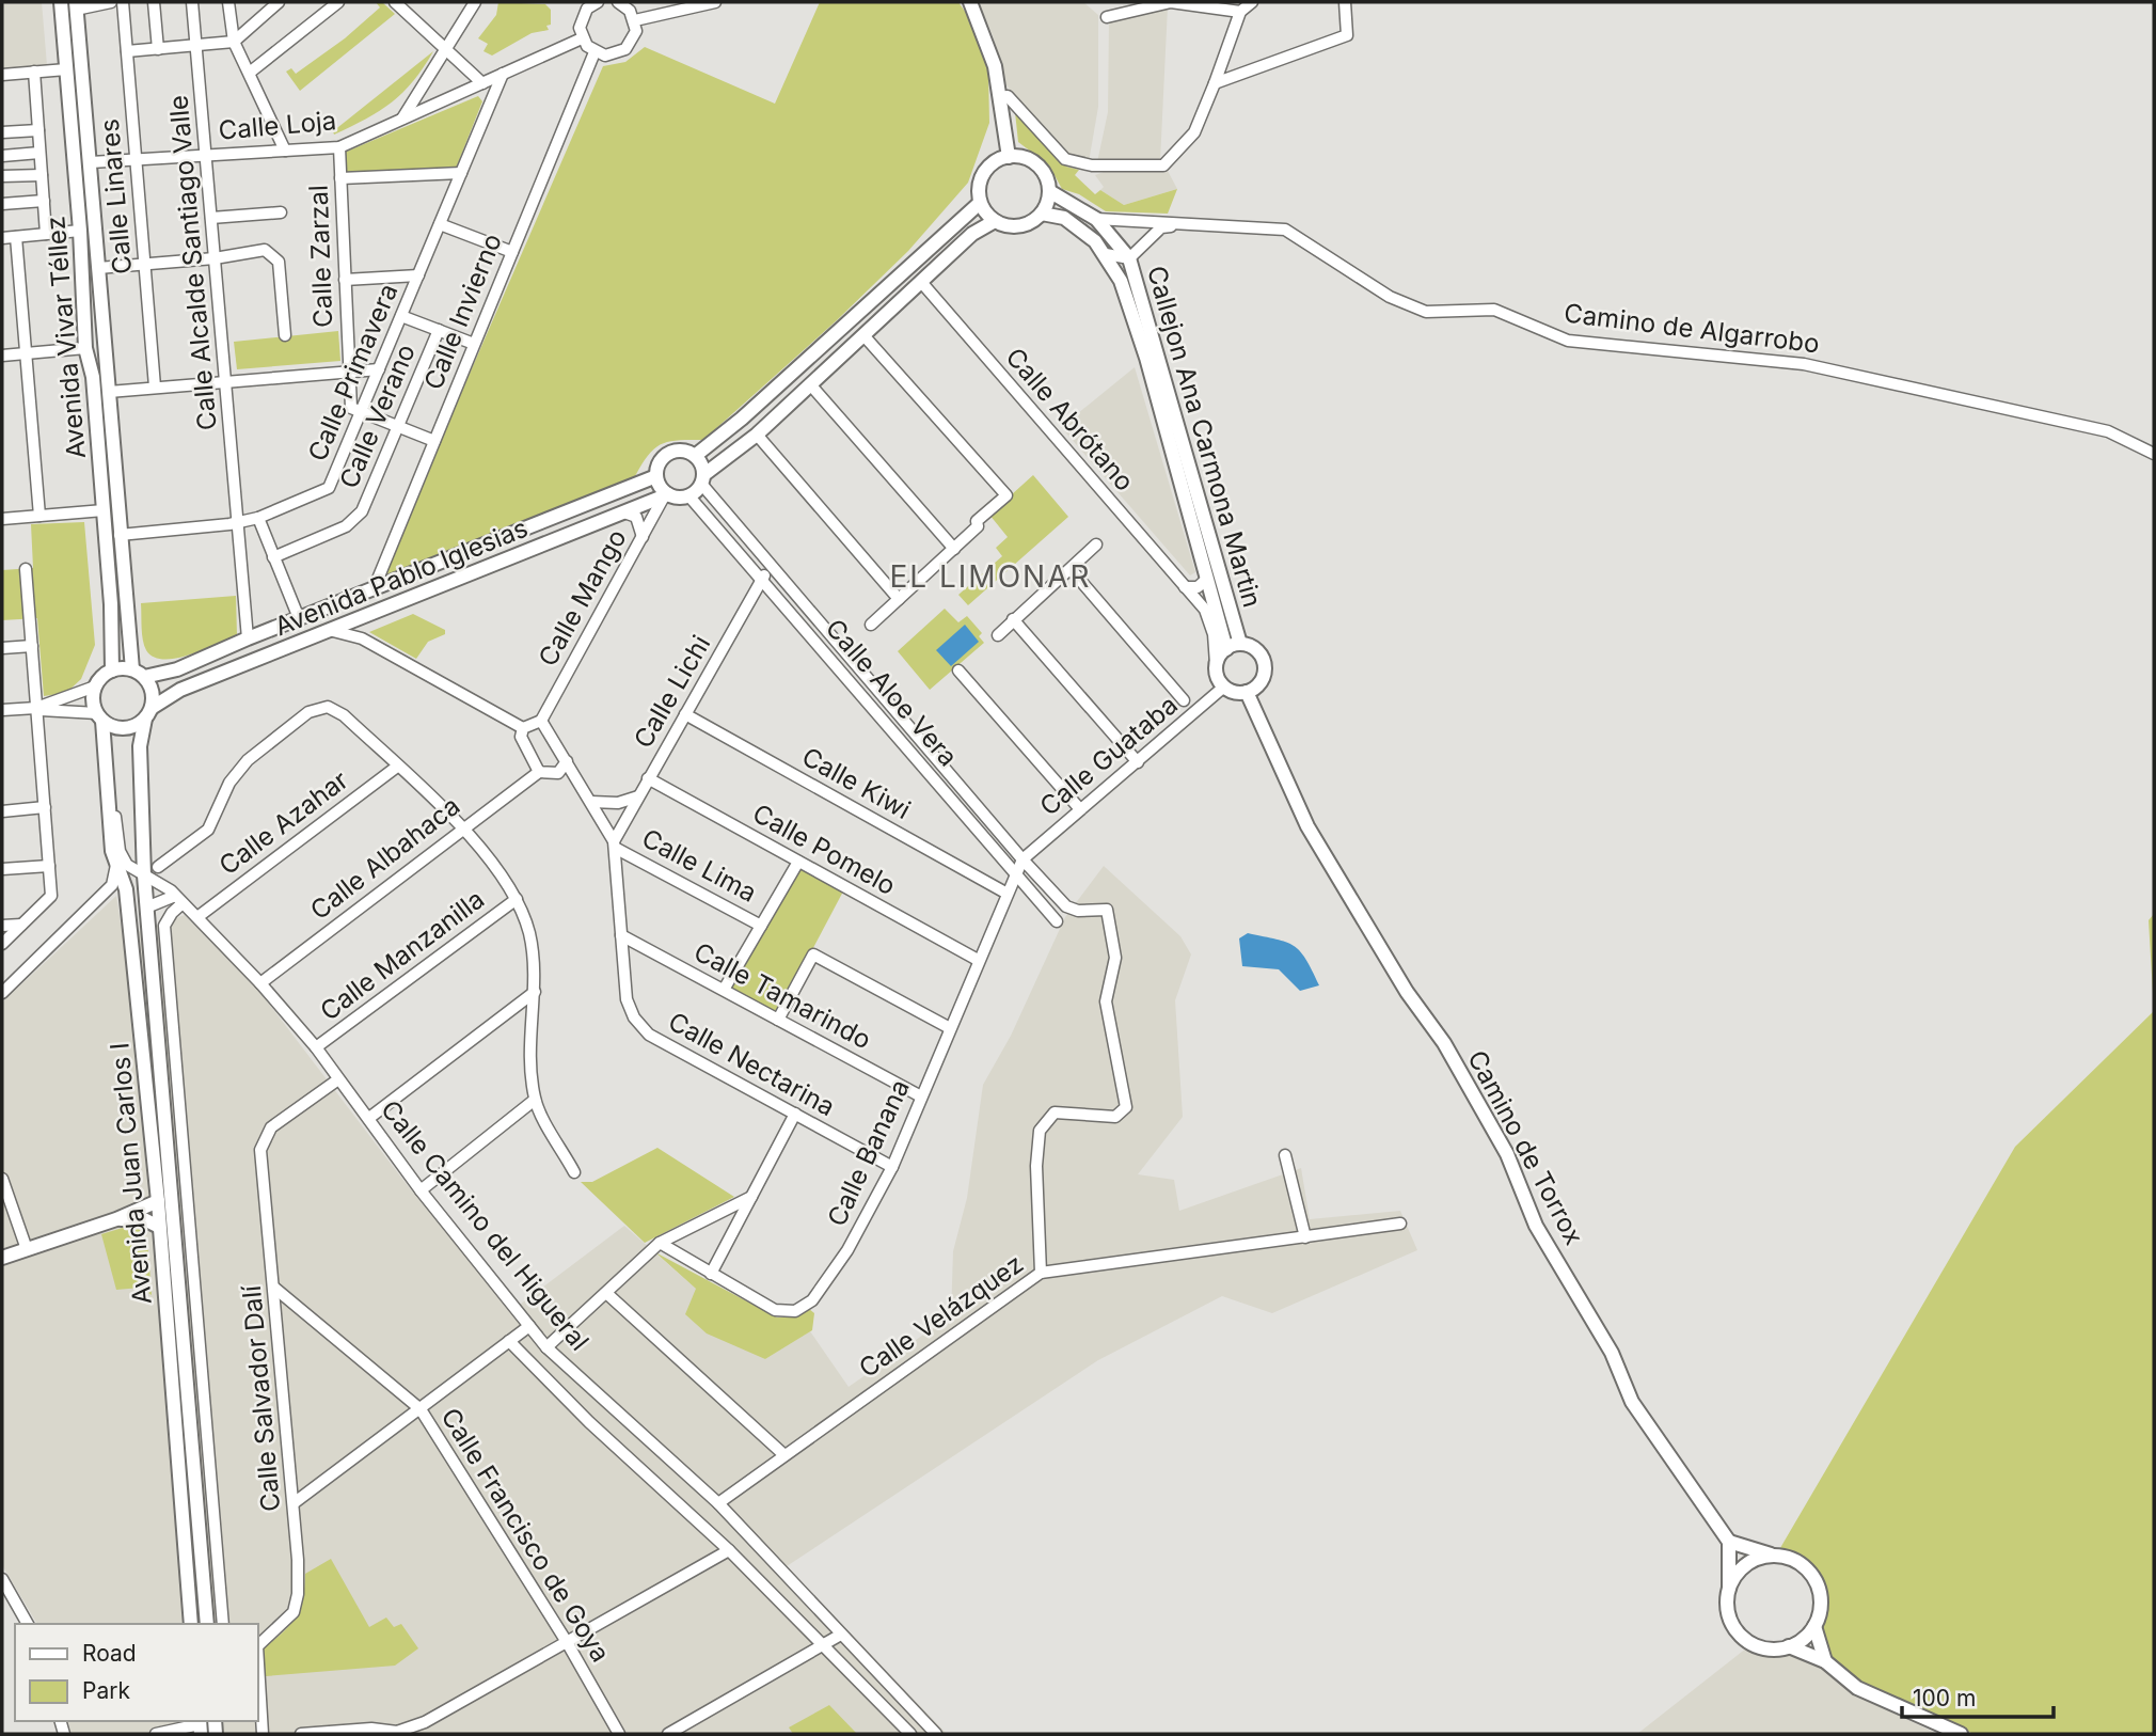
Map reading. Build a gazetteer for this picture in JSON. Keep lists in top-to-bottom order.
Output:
{
  "streets": {
    "street": [
      "Calle Loja",
      "Calle Linares",
      "Calle Zarzal",
      "Calle Alcalde Santiago Valle",
      "Calle Invierno",
      "Camino de Algarrobo",
      "Avenida Vivar Téllez",
      "Calle Primavera",
      "Calle Verano",
      "Calle Abrótano",
      "Callejon Ana Carmona Martin",
      "Avenida Pablo Iglesias",
      "Calle Mango",
      "Calle Lichi",
      "Calle Aloe Vera",
      "Calle Guataba",
      "Calle Kiwi",
      "Calle Azahar",
      "Calle Pomelo",
      "Calle Albahaca",
      "Calle Lima",
      "Calle Manzanilla",
      "Calle Tamarindo",
      "Calle Nectarina",
      "Camino de Torrox",
      "Calle Banana",
      "Avenida Juan Carlos I",
      "Calle Camino del Higueral",
      "Calle Velázquez",
      "Calle Salvador Dalí",
      "Calle Francisco de Goya"
    ]
  },
  "crossings": [
    ["Calle Loja", "Calle Linares"],
    ["Calle Loja", "Calle Zarzal"],
    ["Calle Loja", "Calle Alcalde Santiago Valle"],
    ["Calle Loja", "Avenida Vivar Téllez"],
    ["Calle Loja", "Calle Primavera"],
    ["Calle Zarzal", "Calle Primavera"],
    ["Calle Alcalde Santiago Valle", "Calle Primavera"],
    ["Calle Alcalde Santiago Valle", "Avenida Pablo Iglesias"],
    ["Calle Invierno", "Avenida Pablo Iglesias"],
    ["Camino de Algarrobo", "Callejon Ana Carmona Martin"],
    ["Avenida Vivar Téllez", "Calle Primavera"],
    ["Avenida Vivar Téllez", "Avenida Pablo Iglesias"],
    ["Avenida Vivar Téllez", "Avenida Juan Carlos I"],
    ["Calle Abrótano", "Callejon Ana Carmona Martin"],
    ["Calle Abrótano", "Calle Guataba"],
    ["Calle Abrótano", "Camino de Torrox"],
    ["Callejon Ana Carmona Martin", "Calle Guataba"],
    ["Callejon Ana Carmona Martin", "Camino de Torrox"],
    ["Avenida Pablo Iglesias", "Calle Mango"],
    ["Avenida Pablo Iglesias", "Calle Aloe Vera"],
    ["Avenida Pablo Iglesias", "Avenida Juan Carlos I"],
    ["Calle Mango", "Calle Aloe Vera"],
    ["Calle Mango", "Calle Nectarina"],
    ["Calle Lichi", "Calle Aloe Vera"],
    ["Calle Lichi", "Calle Kiwi"],
    ["Calle Lichi", "Calle Pomelo"],
    ["Calle Lichi", "Calle Lima"],
    ["Calle Lichi", "Calle Nectarina"],
    ["Calle Aloe Vera", "Calle Guataba"],
    ["Calle Aloe Vera", "Calle Banana"],
    ["Calle Aloe Vera", "Calle Velázquez"],
    ["Calle Guataba", "Camino de Torrox"],
    ["Calle Guataba", "Calle Banana"],
    ["Calle Kiwi", "Calle Banana"],
    ["Calle Azahar", "Calle Camino del Higueral"],
    ["Calle Pomelo", "Calle Banana"],
    ["Calle Albahaca", "Calle Nectarina"],
    ["Calle Albahaca", "Calle Camino del Higueral"],
    ["Calle Lima", "Calle Nectarina"],
    ["Calle Manzanilla", "Calle Camino del Higueral"],
    ["Calle Tamarindo", "Calle Nectarina"],
    ["Calle Tamarindo", "Calle Banana"],
    ["Calle Nectarina", "Calle Banana"],
    ["Avenida Juan Carlos I", "Calle Camino del Higueral"],
    ["Calle Camino del Higueral", "Calle Velázquez"],
    ["Calle Camino del Higueral", "Calle Salvador Dalí"],
    ["Calle Salvador Dalí", "Calle Francisco de Goya"]
  ],
  "districts": ["EL LIMONAR"],
  "legend": ["Road", "Park"],
  "scale_bar": "100 m"
}
